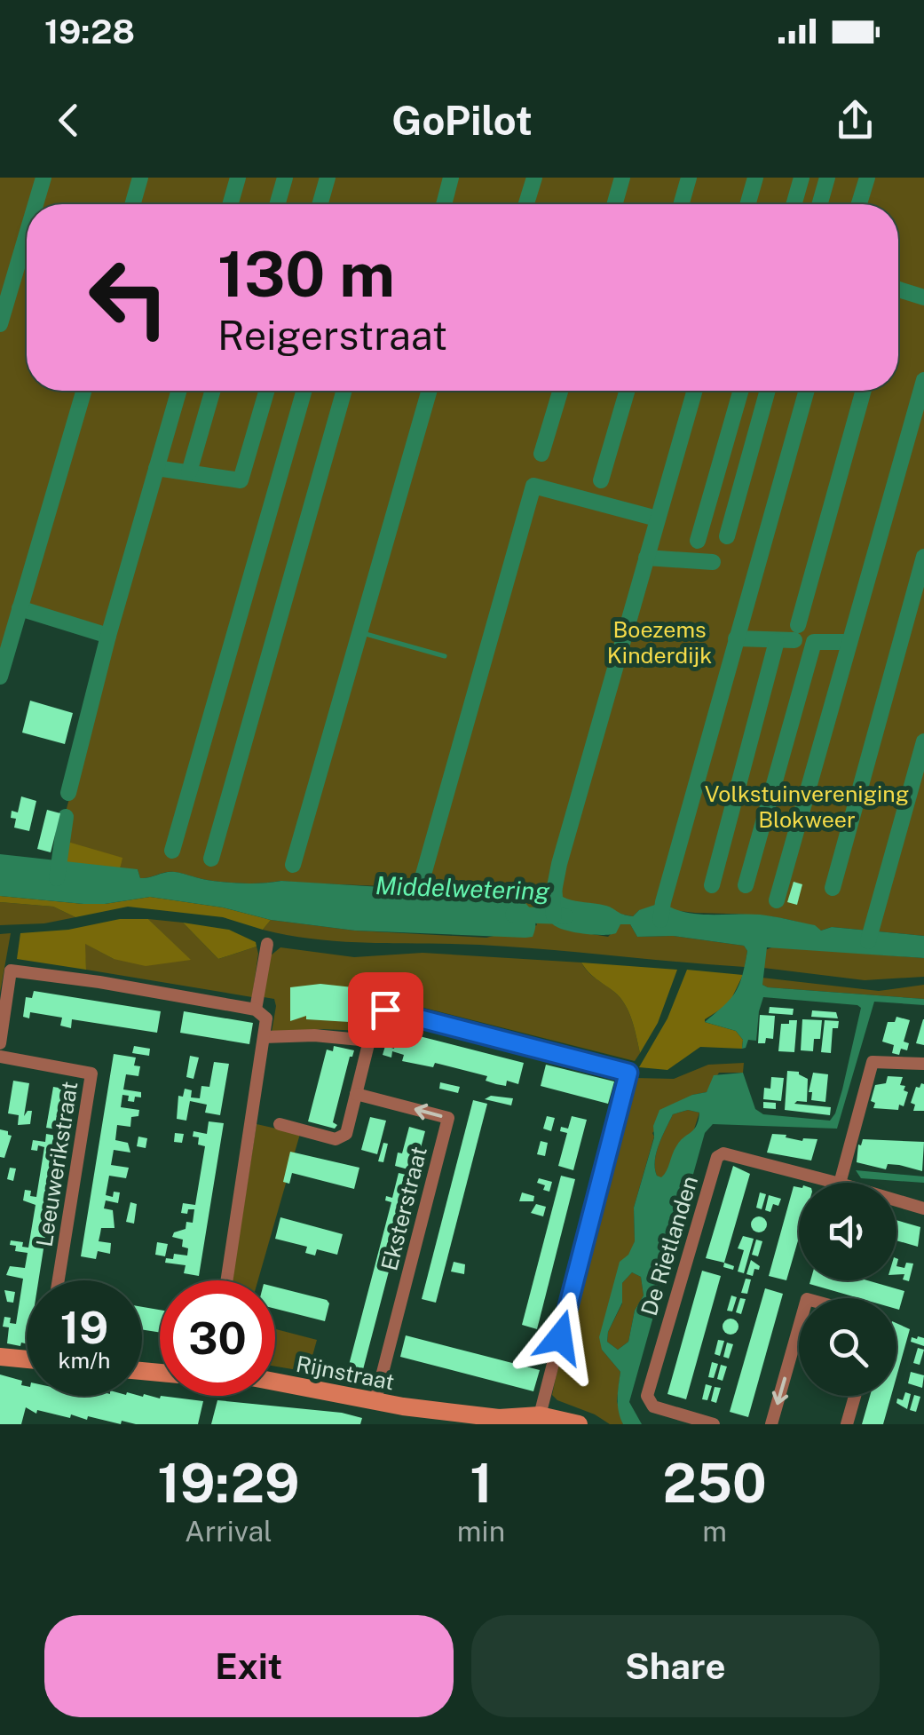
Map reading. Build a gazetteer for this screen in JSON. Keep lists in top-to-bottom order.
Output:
{
  "streets": {
    "street": [
      "Leeuwerikstraat",
      "Eksterstraat",
      "De Rietlanden",
      "Rijnstraat"
    ]
  },
  "crossings": [
    ["Eksterstraat", "Rijnstraat"]
  ],
  "water": ["Middelwetering"],
  "parks": ["Boezems Kinderdijk", "Volkstuinvereniging Blokweer"],
  "page": {
    "status": "19:28",
    "header": "GoPilot",
    "turn": ["130 m", "Reigerstraat"],
    "speed": "19 km/h",
    "limit": "30",
    "eta": [
      "19:29",
      "Arrival",
      "1",
      "min",
      "250",
      "m"
    ],
    "buttons": ["Exit", "Share"]
  }
}
